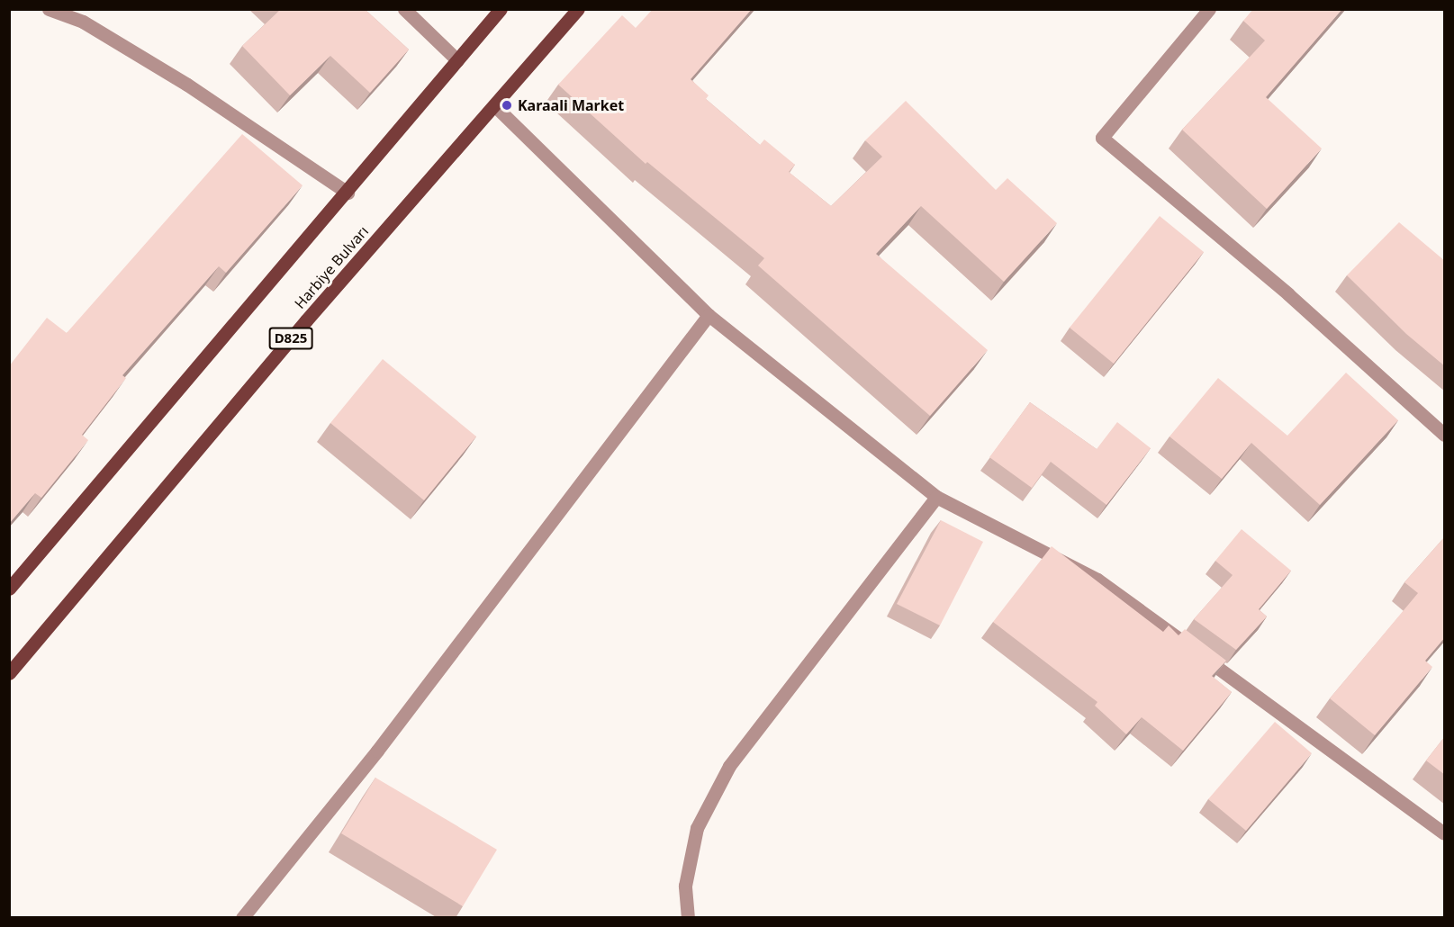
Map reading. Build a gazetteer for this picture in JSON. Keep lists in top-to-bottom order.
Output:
{
  "streets": {
    "main road": ["Harbiye Bulvarı", "D825"]
  },
  "places": ["Karaali Market"]
}
